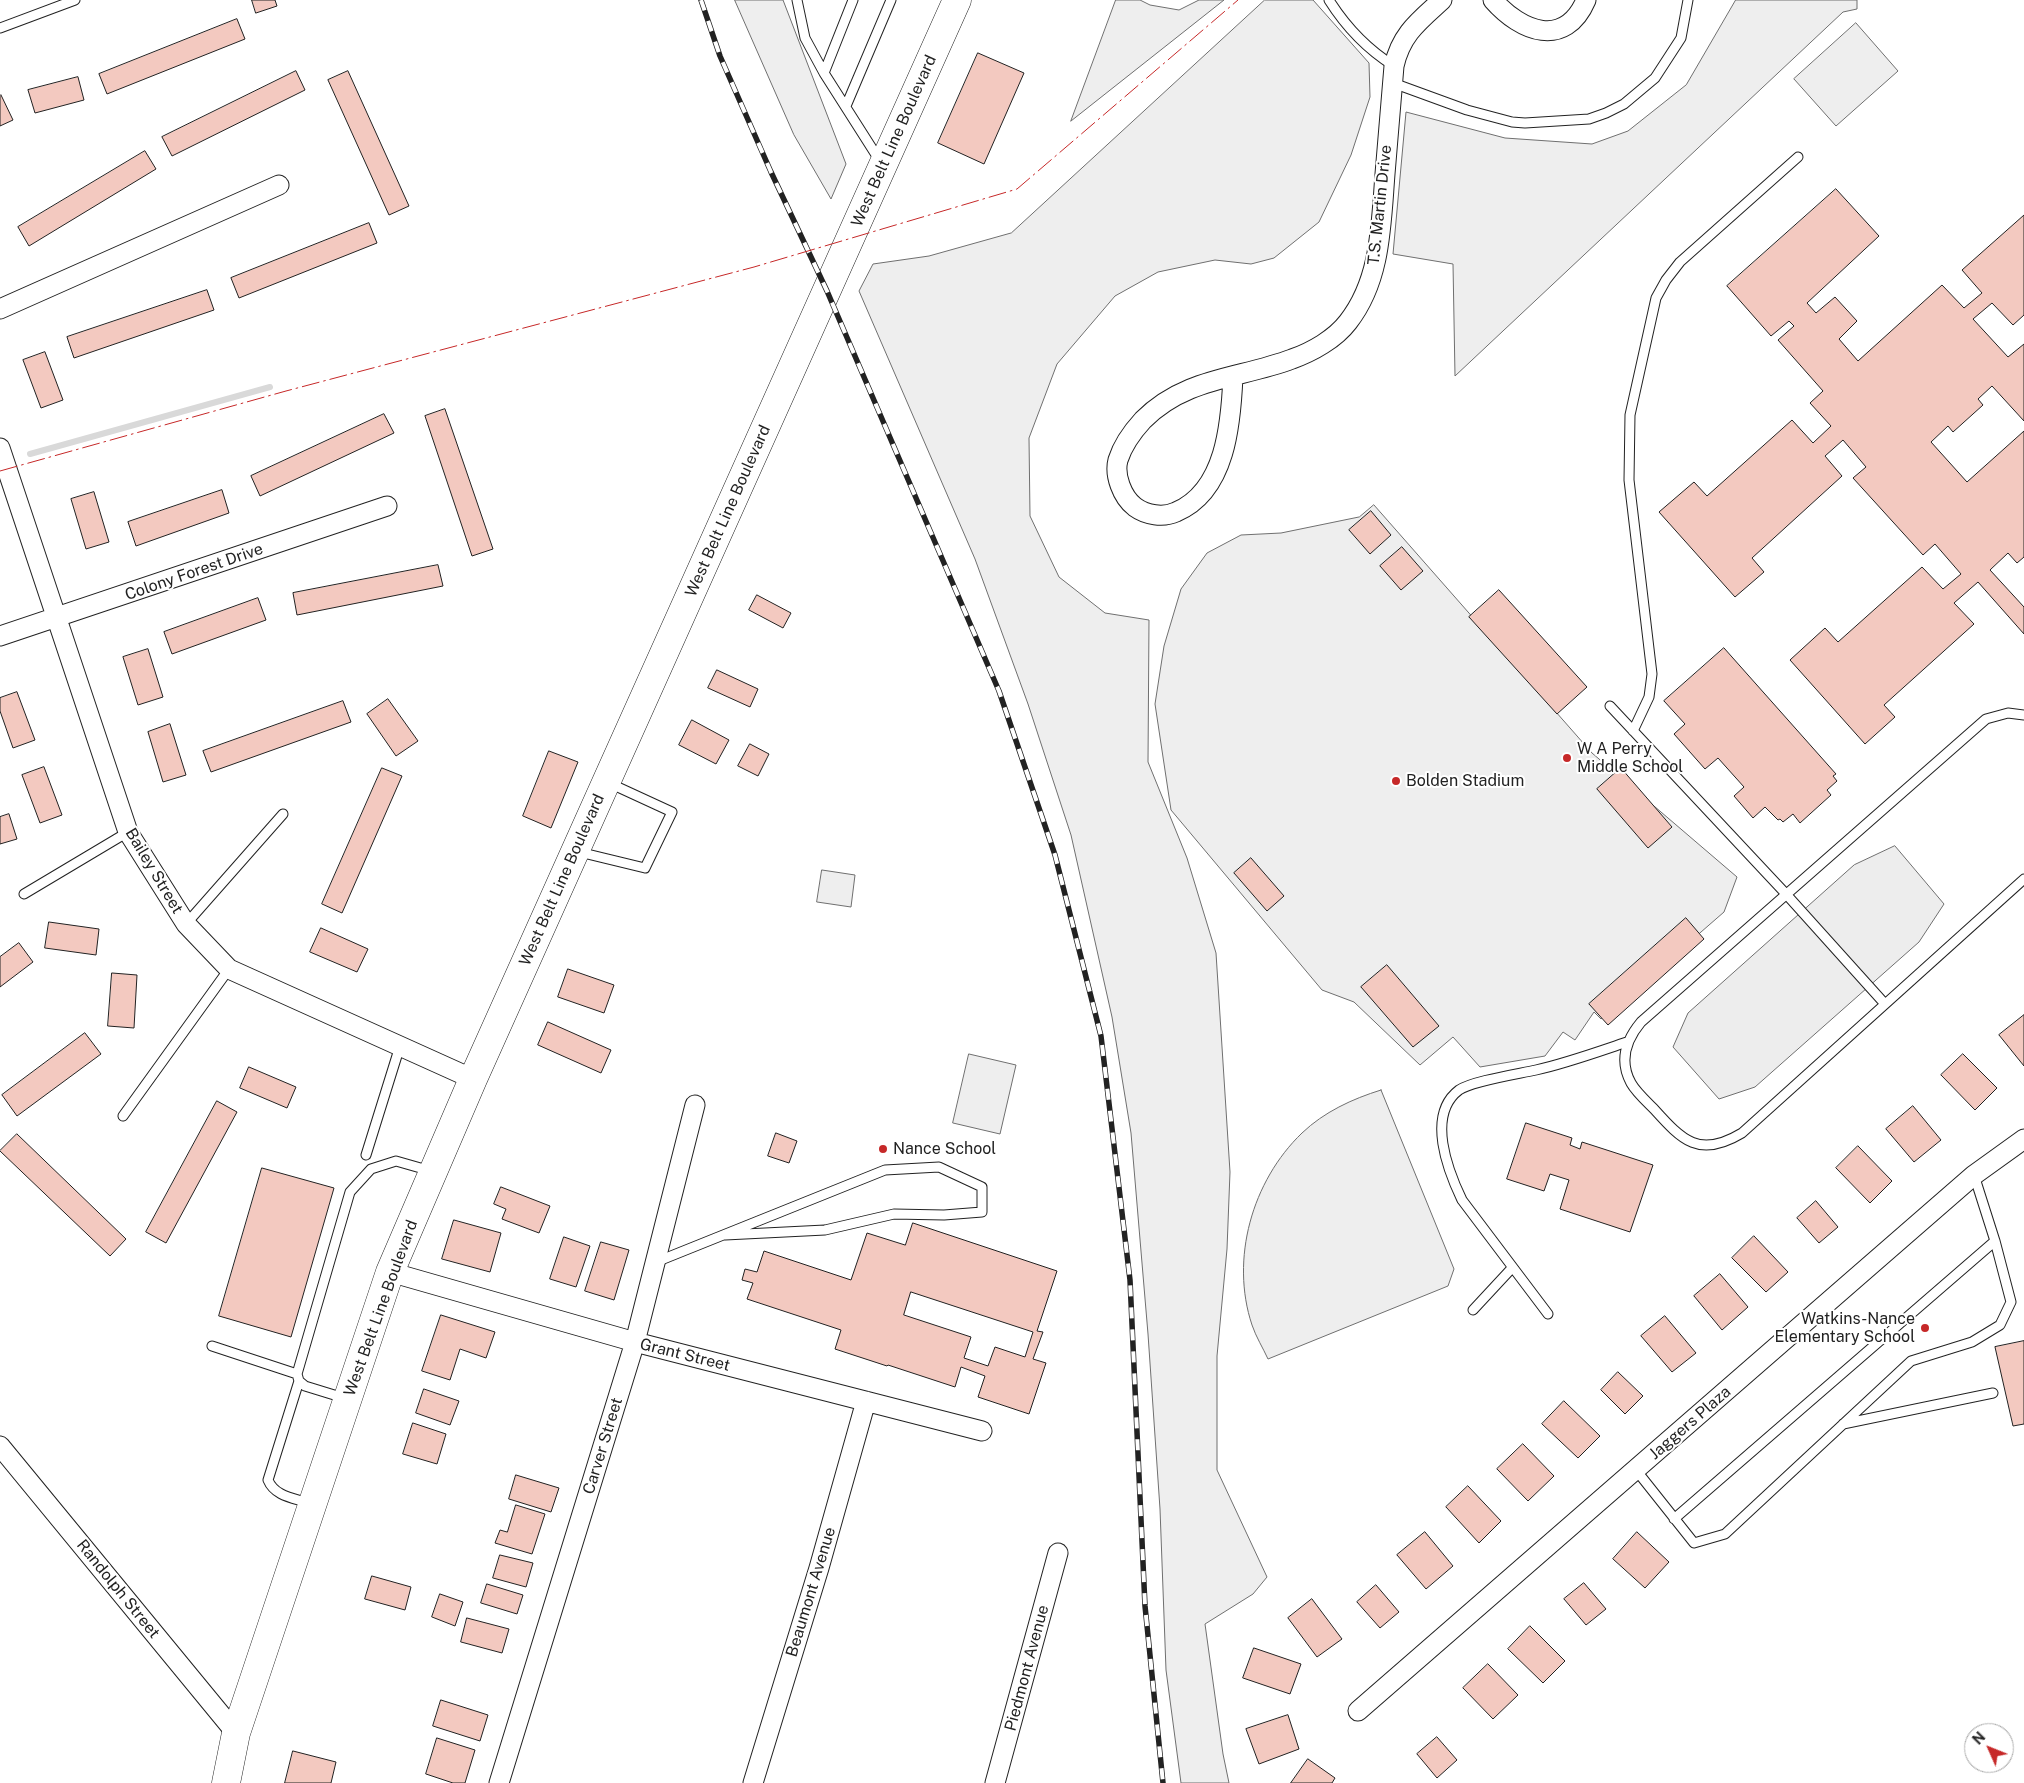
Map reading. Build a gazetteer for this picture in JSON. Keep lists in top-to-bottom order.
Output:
{
  "streets": {
    "main road": ["West Belt Line Boulevard"],
    "street": [
      "T.S. Martin Drive",
      "Colony Forest Drive",
      "Bailey Street",
      "Grant Street",
      "Jaggers Plaza",
      "Carver Street",
      "Randolph Street",
      "Beaumont Avenue",
      "Piedmont Avenue"
    ]
  },
  "crossings": [
    ["West Belt Line Boulevard", "Bailey Street"],
    ["West Belt Line Boulevard", "Grant Street"],
    ["West Belt Line Boulevard", "Randolph Street"],
    ["Colony Forest Drive", "Bailey Street"],
    ["Grant Street", "Carver Street"],
    ["Grant Street", "Beaumont Avenue"]
  ],
  "places": [
    "W A Perry Middle School",
    "Bolden Stadium",
    "Nance School",
    "Watkins-Nance Elementary School"
  ],
  "north": "top left"
}
